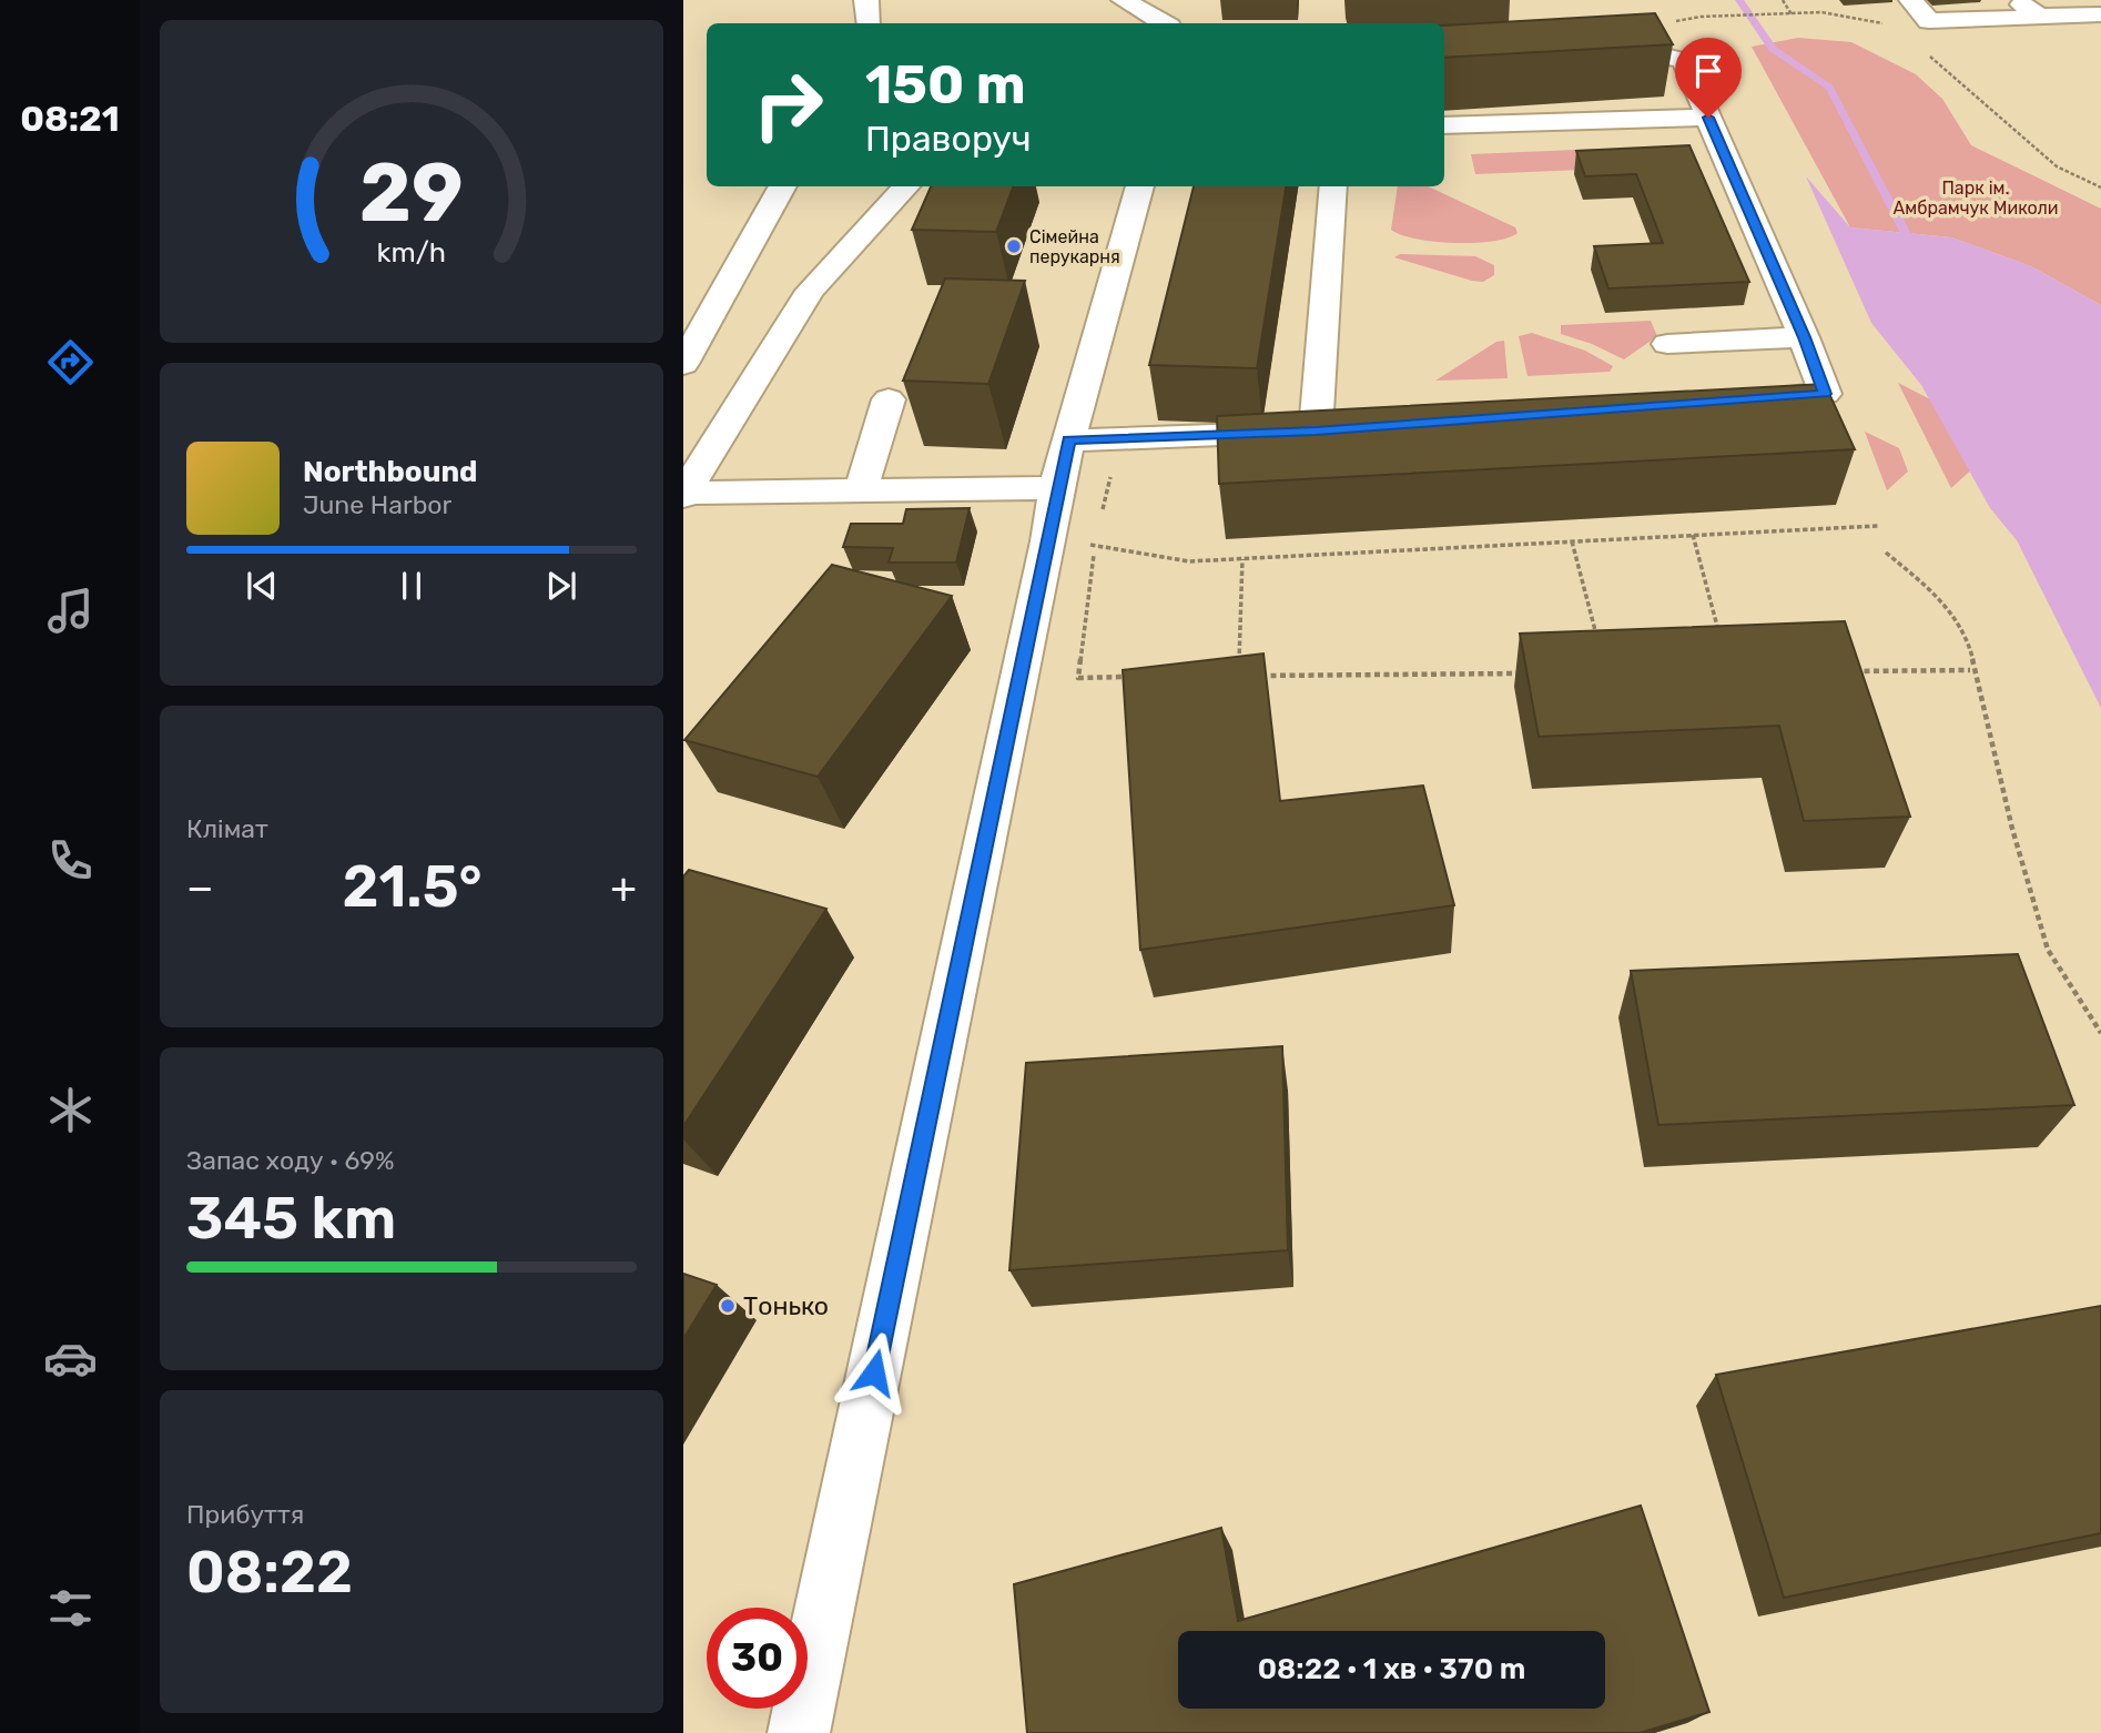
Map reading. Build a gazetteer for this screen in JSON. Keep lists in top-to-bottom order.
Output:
{
  "parks": ["Парк ім. Амбрамчук Миколи"],
  "places": ["Сімейна перукарня", "Тонько"],
  "page": {
    "tabs": "08:21",
    "turn": ["150 m", "Праворуч"],
    "song": ["Northbound", "June Harbor"],
    "tile": [
      "Клімат",
      ["Запас ходу · 69%", "345 km"],
      ["Прибуття", "08:22"]
    ],
    "heat": ["−", "21.5°", "+"],
    "limit": "30",
    "trip": "08:22 · 1 хв · 370 m",
    "gauge": ["29", "km/h"]
  }
}
